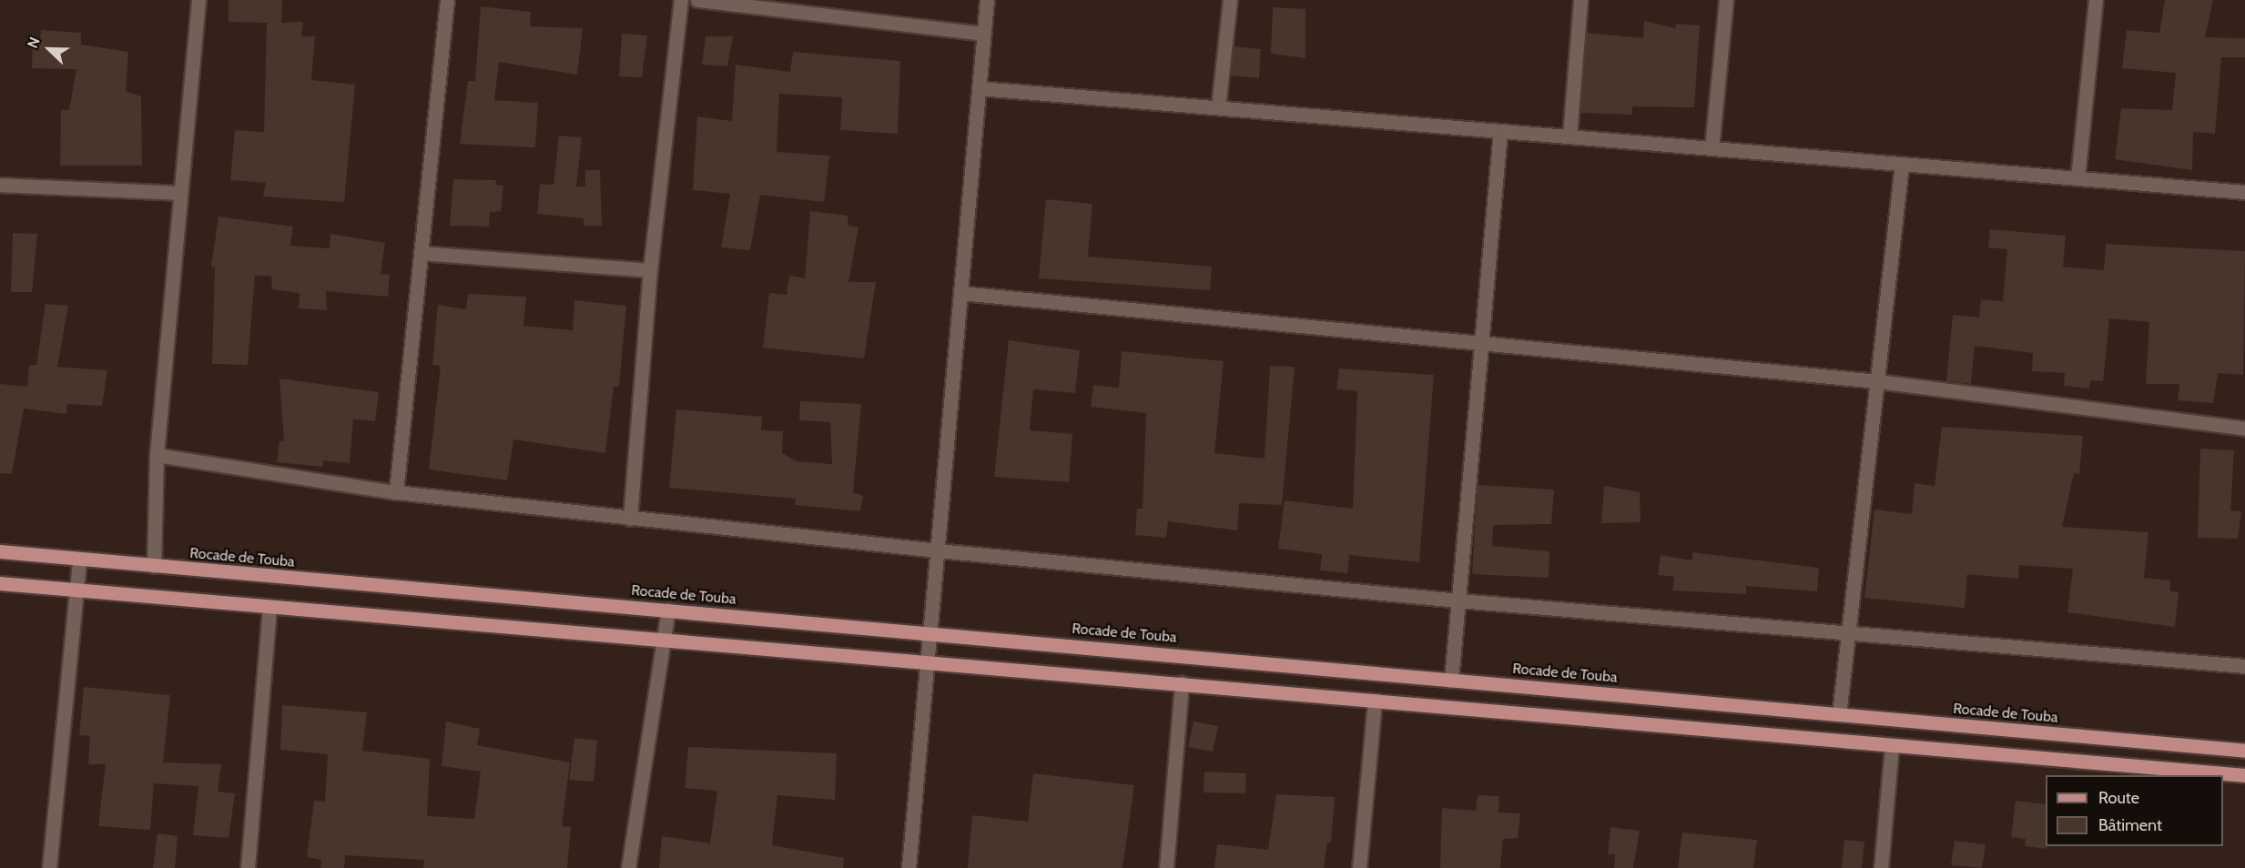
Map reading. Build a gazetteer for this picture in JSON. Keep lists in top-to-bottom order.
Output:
{
  "streets": {
    "main road": ["Rocade de Touba"]
  },
  "legend": ["Route", "Bâtiment"],
  "north": "top left"
}
